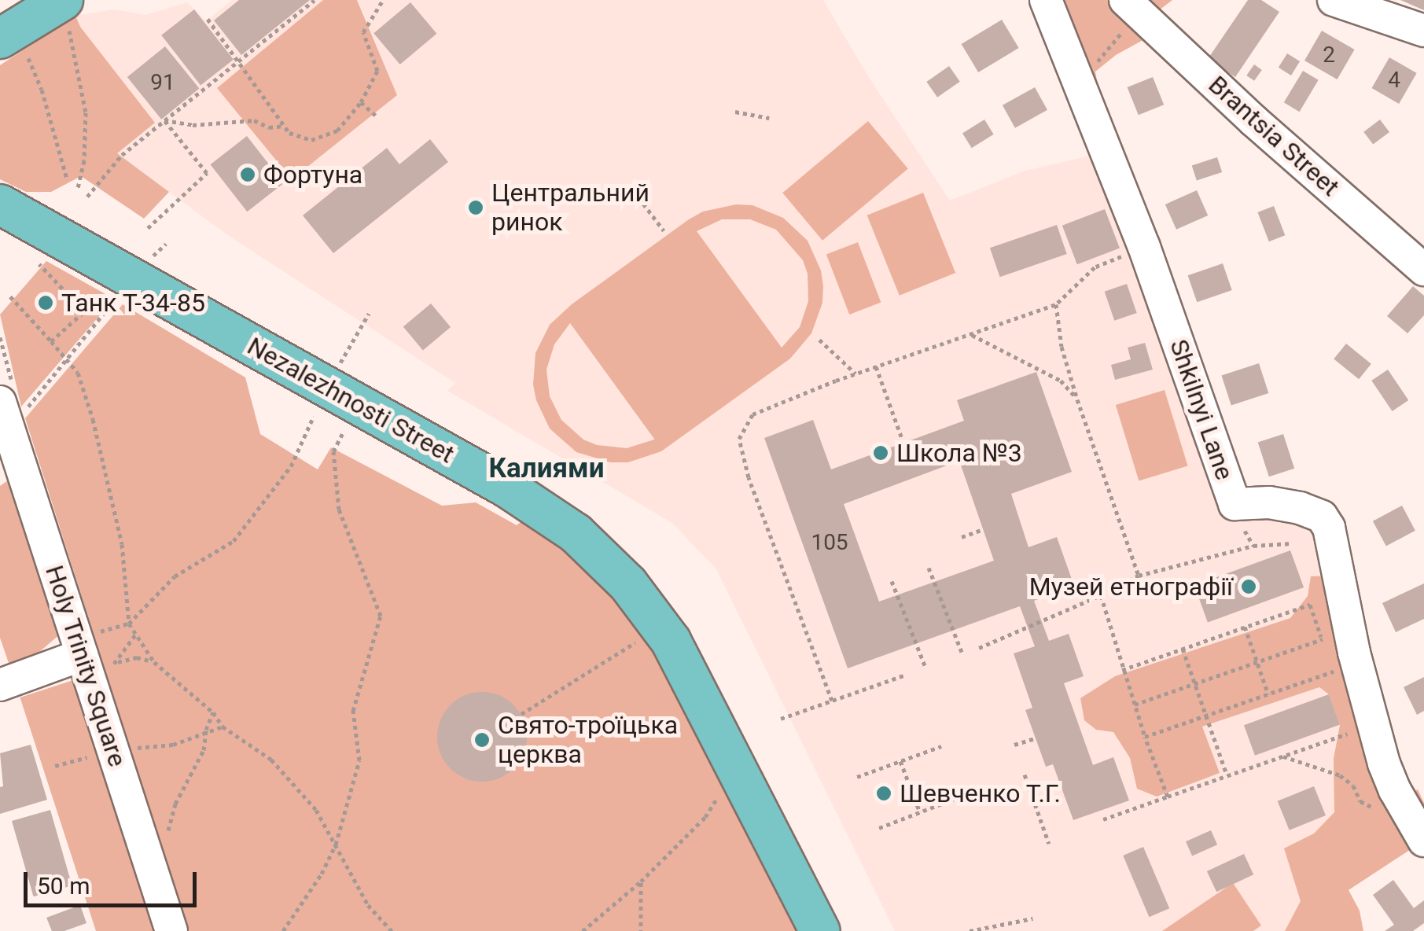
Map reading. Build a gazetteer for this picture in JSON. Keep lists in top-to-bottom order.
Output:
{
  "streets": {
    "main road": ["Nezalezhnosti Street"],
    "street": ["Brantsia Street", "Shkilnyi Lane", "Holy Trinity Square"]
  },
  "districts": ["Калиями"],
  "places": [
    "Фортуна",
    "Центральний ринок",
    "Танк Т-34-85",
    "Школа №3",
    "Музей етнографії",
    "Свято-троїцька церква",
    "Шевченко Т.Г."
  ],
  "house_numbers": [
    "2",
    "4",
    "91",
    "105"
  ],
  "scale_bar": "50 m"
}
